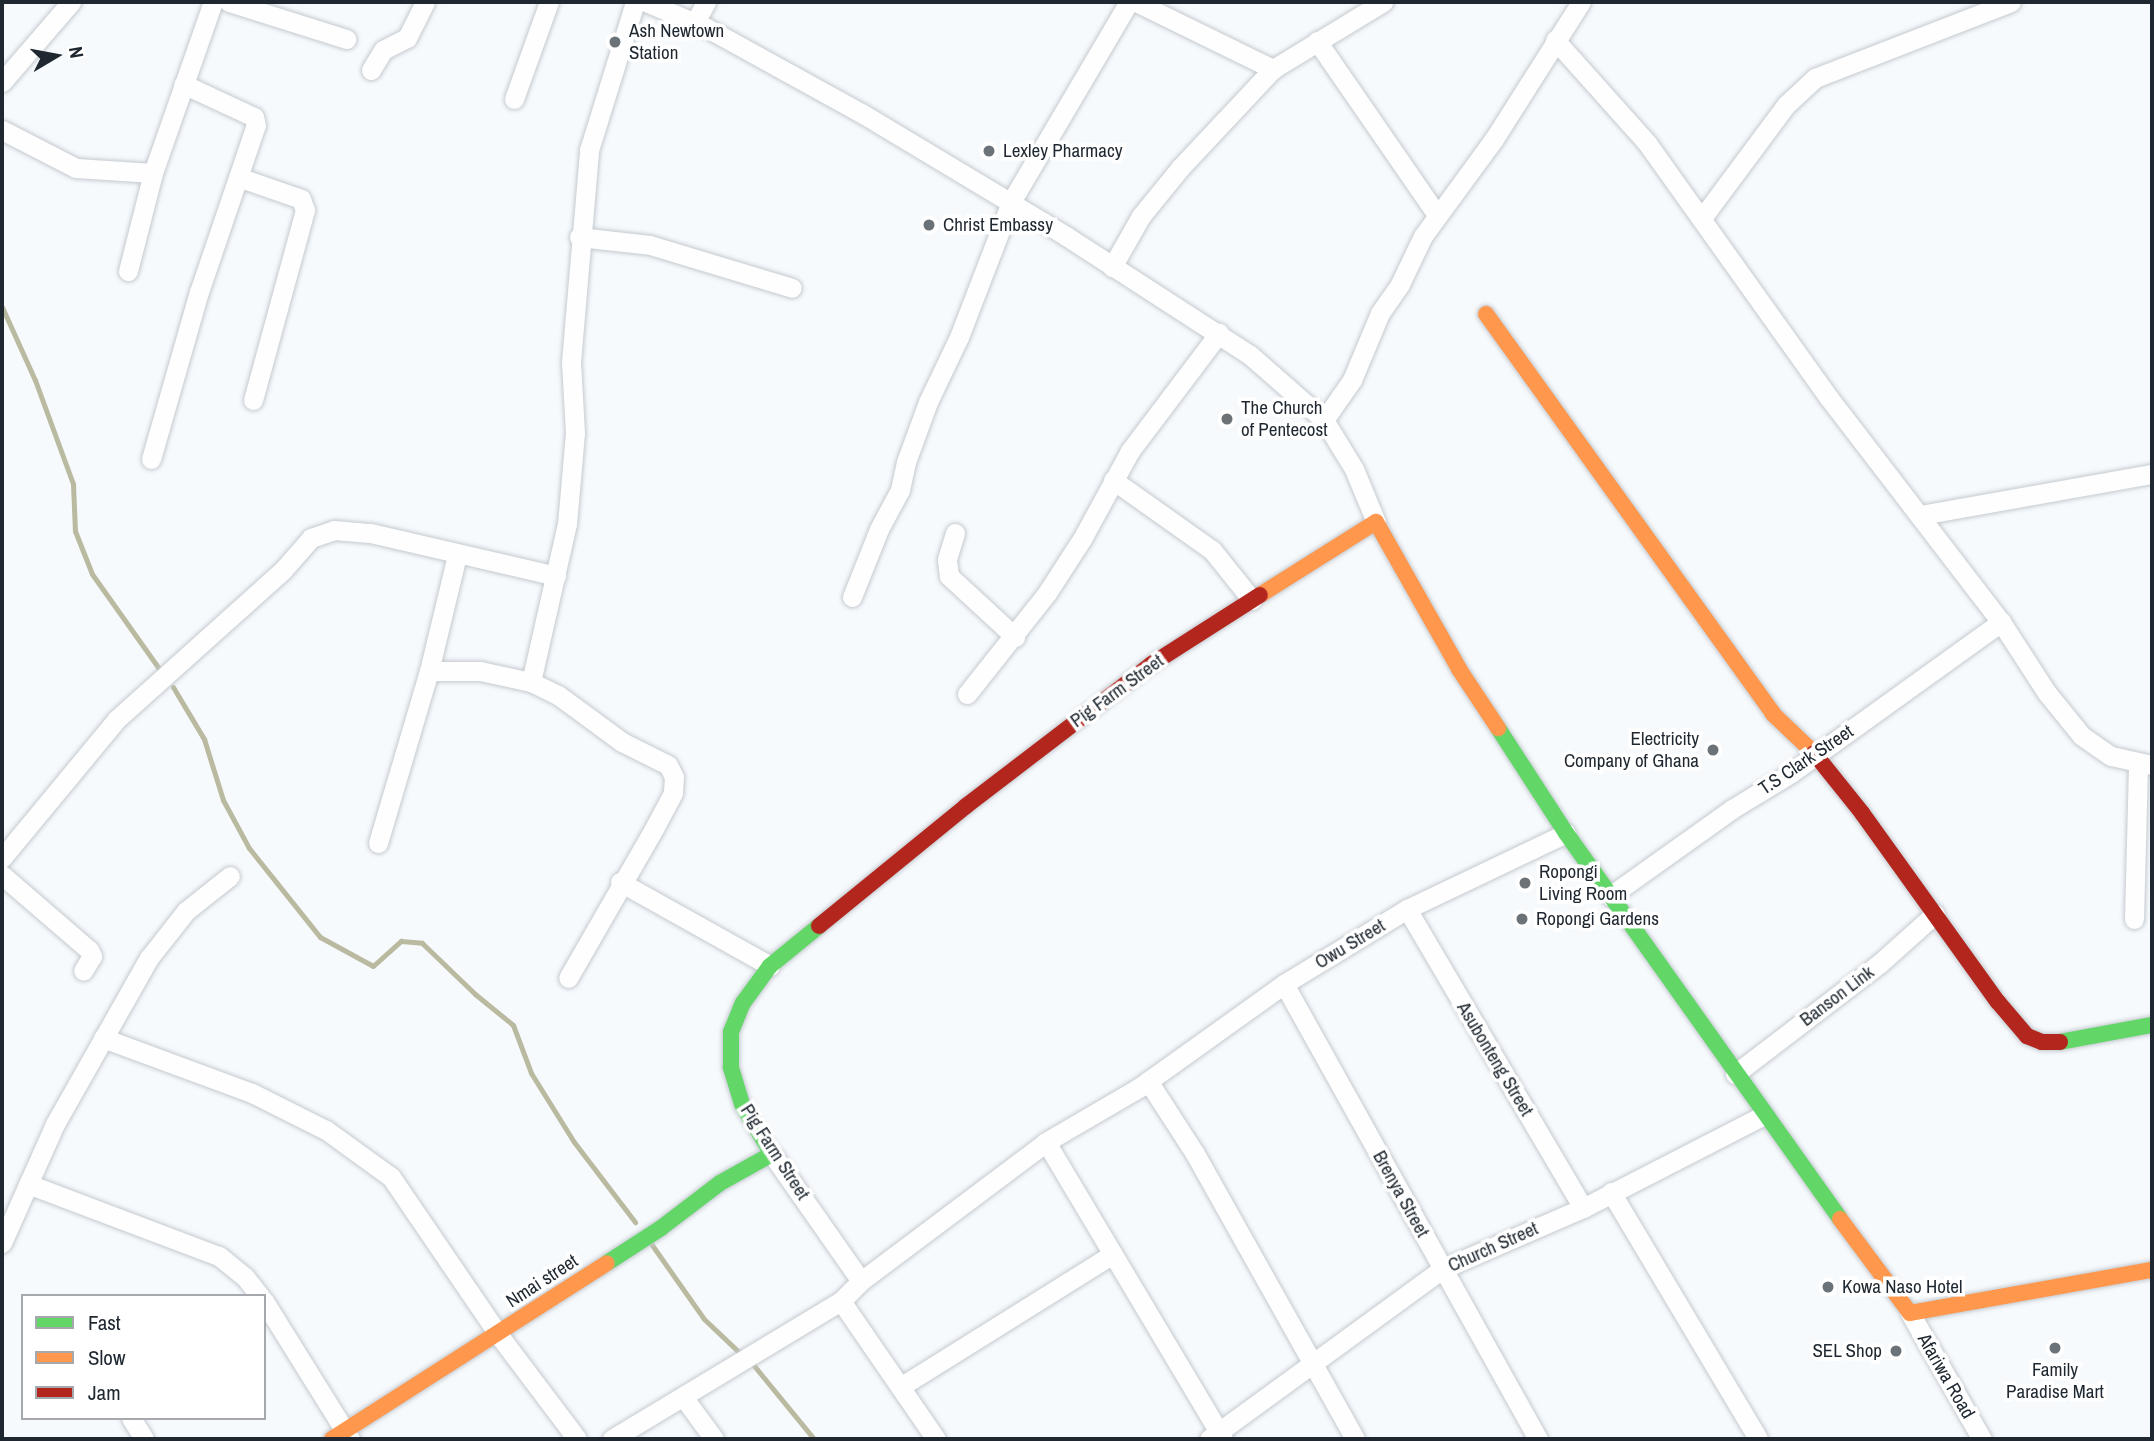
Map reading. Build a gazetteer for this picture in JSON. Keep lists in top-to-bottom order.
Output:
{
  "streets": {
    "street": [
      "Pig Farm Street",
      "T.S Clark Street",
      "Owu Street",
      "Banson Link",
      "Asubonteng Street",
      "Brenya Street",
      "Church Street",
      "Nmai street",
      "Afariwa Road"
    ]
  },
  "crossings": [
    ["Pig Farm Street", "Nmai street"],
    ["Owu Street", "Asubonteng Street"],
    ["Owu Street", "Brenya Street"],
    ["Asubonteng Street", "Church Street"],
    ["Brenya Street", "Church Street"]
  ],
  "places": [
    "Ash Newtown Station",
    "Lexley Pharmacy",
    "Christ Embassy",
    "The Church of Pentecost",
    "Electricity Company of Ghana",
    "Ropongi Living Room",
    "Ropongi Gardens",
    "Kowa Naso Hotel",
    "Family Paradise Mart",
    "SEL Shop"
  ],
  "legend": ["Fast", "Slow", "Jam"],
  "north": "right"
}
